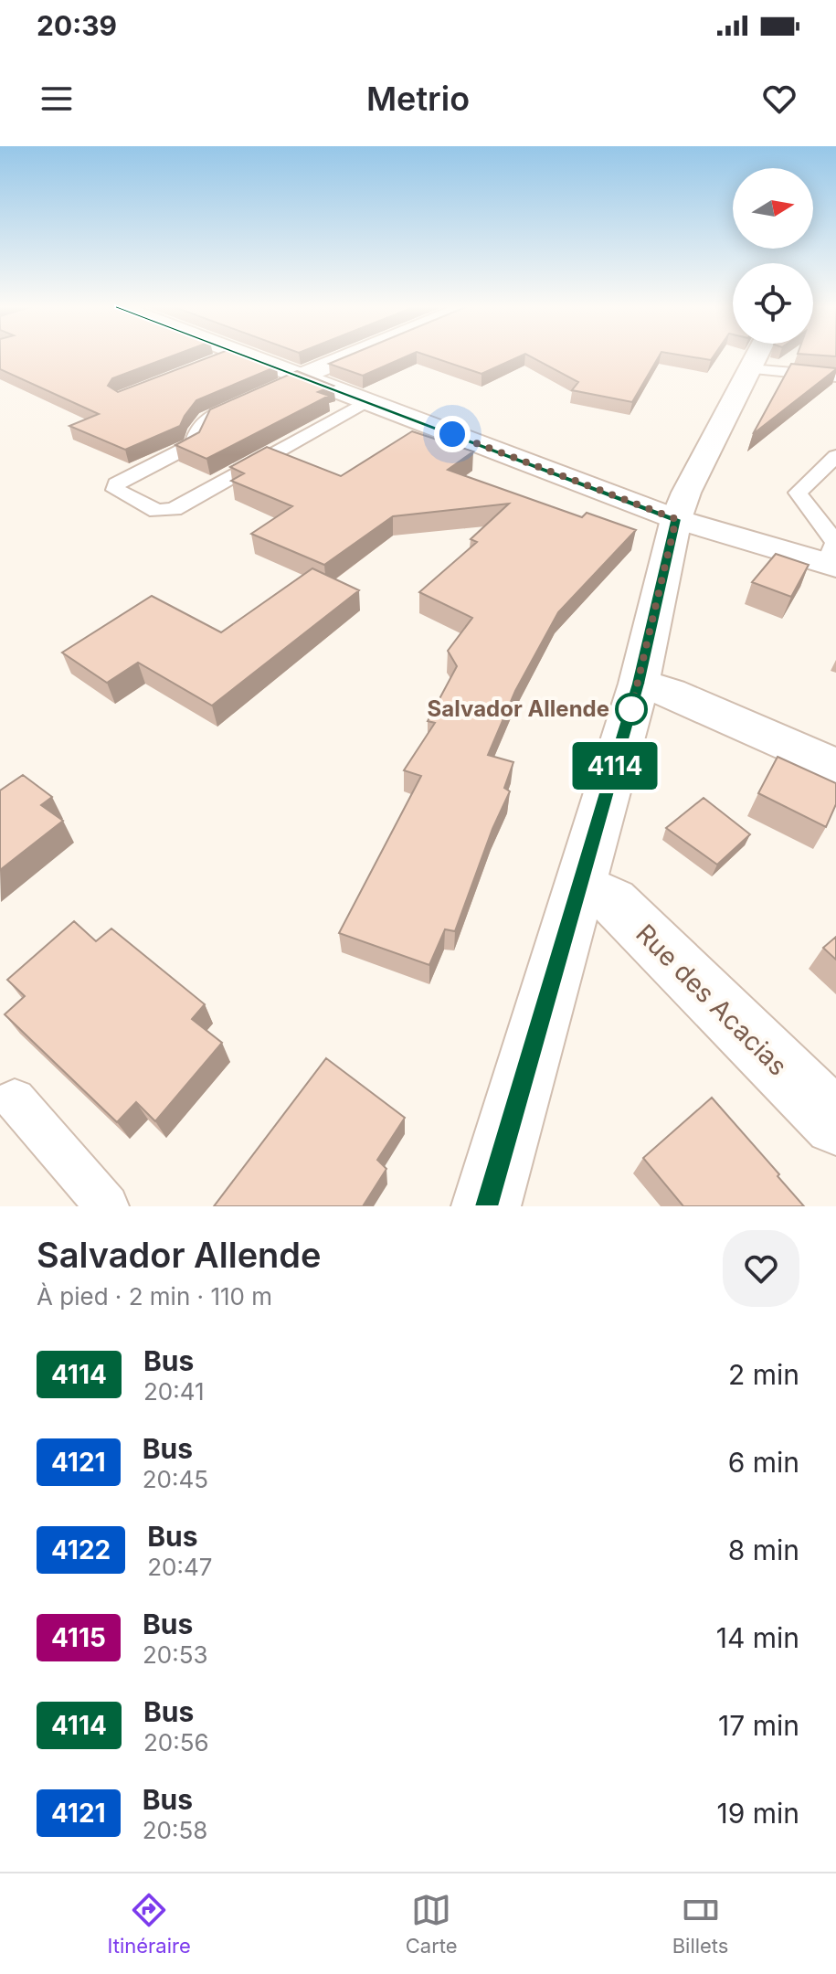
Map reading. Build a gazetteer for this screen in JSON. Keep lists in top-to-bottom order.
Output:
{
  "streets": {
    "street": ["Rue des Acacias"]
  },
  "places": ["Salvador Allende"],
  "lines": ["bus line 4114"],
  "north": "right",
  "page": {
    "status": "20:39",
    "header": "Metrio",
    "on_map": "4114",
    "heading": ["Salvador Allende", "À pied · 2 min · 110 m"],
    "list": [
      {
        "mark": "4114",
        "name": "Bus",
        "note": "20:41",
        "value": "2 min"
      },
      {
        "mark": "4121",
        "name": "Bus",
        "note": "20:45",
        "value": "6 min"
      },
      {
        "mark": "4122",
        "name": "Bus",
        "note": "20:47",
        "value": "8 min"
      },
      {
        "mark": "4115",
        "name": "Bus",
        "note": "20:53",
        "value": "14 min"
      },
      {
        "mark": "4114",
        "name": "Bus",
        "note": "20:56",
        "value": "17 min"
      },
      {
        "mark": "4121",
        "name": "Bus",
        "note": "20:58",
        "value": "19 min"
      }
    ],
    "tabs": ["Itinéraire", "Carte", "Billets"]
  }
}
